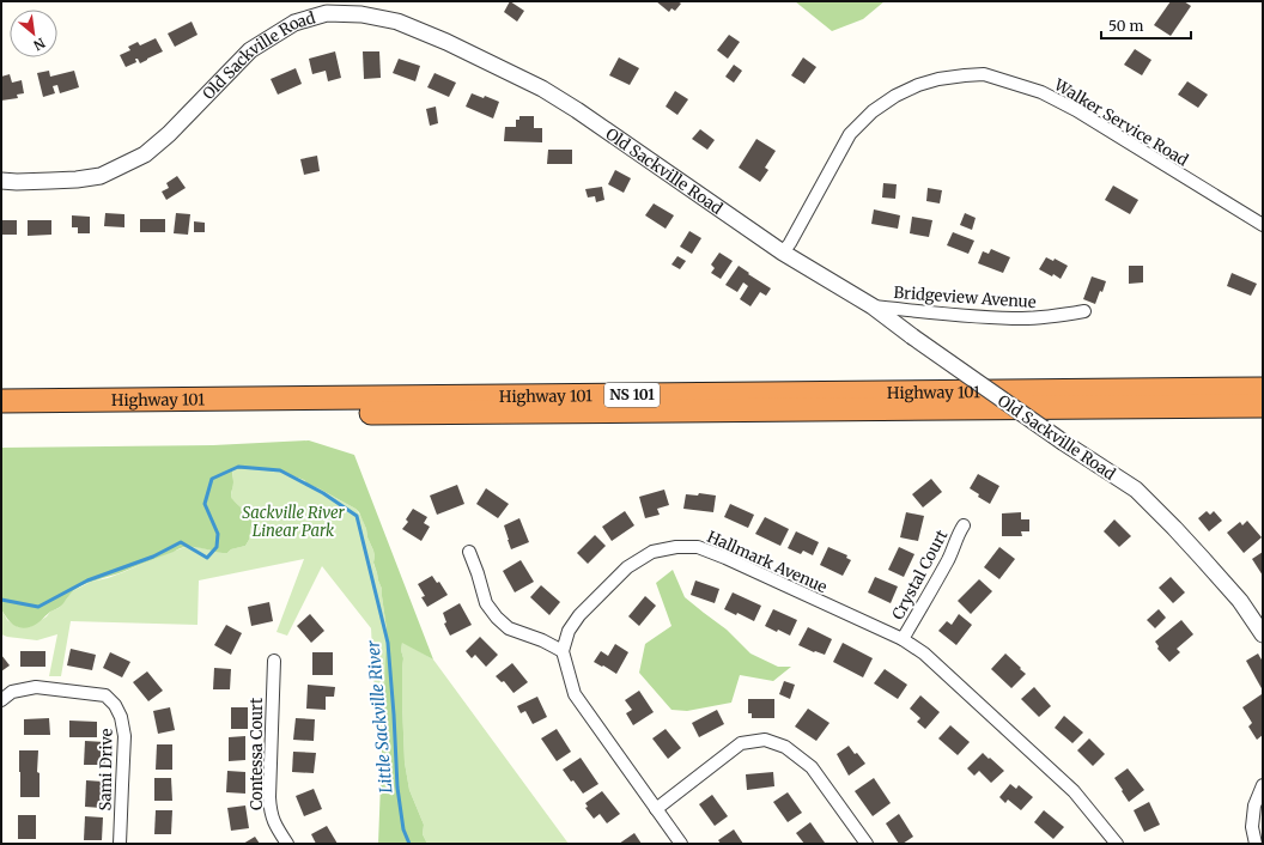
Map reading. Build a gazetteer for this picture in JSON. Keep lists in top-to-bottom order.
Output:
{
  "streets": {
    "highway": ["Highway 101", "NS 101"],
    "street": [
      "Old Sackville Road",
      "Walker Service Road",
      "Bridgeview Avenue",
      "Hallmark Avenue",
      "Crystal Court",
      "Contessa Court",
      "Sami Drive"
    ]
  },
  "crossings": [
    ["Old Sackville Road", "Walker Service Road"],
    ["Old Sackville Road", "Bridgeview Avenue"],
    ["Hallmark Avenue", "Crystal Court"]
  ],
  "water": ["Little Sackville River"],
  "parks": ["Sackville River Linear Park"],
  "scale_bar": "50 m",
  "north": "bottom right"
}
